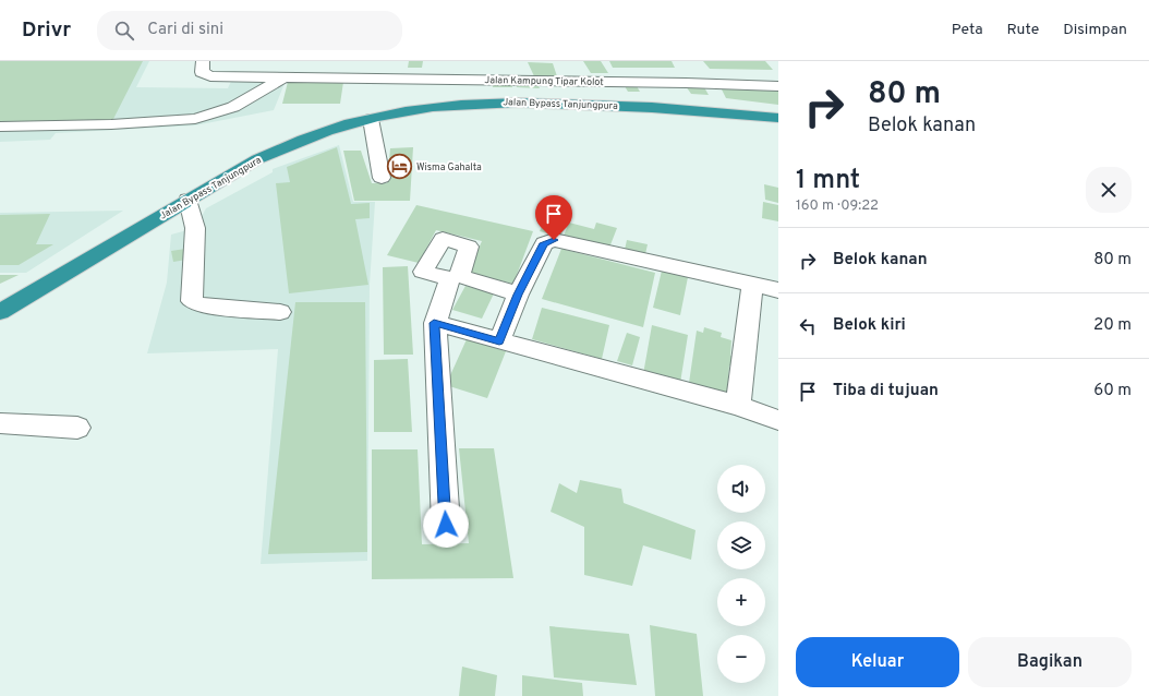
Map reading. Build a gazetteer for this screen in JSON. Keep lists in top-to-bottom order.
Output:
{
  "streets": {
    "highway": ["Jalan Bypass Tanjungpura"],
    "street": ["Jalan Kampung Tipar Kolot"]
  },
  "places": {
    "hotel": ["Wisma Gahalta"]
  },
  "page": {
    "header": "Drivr",
    "search": "Cari di sini",
    "nav": ["Peta", "Rute", "Disimpan"],
    "turn": ["80 m", "Belok kanan"],
    "heading": ["1 mnt", "160 m · 09:22"],
    "list": [
      {
        "name": "Belok kanan",
        "value": "80 m"
      },
      {
        "name": "Belok kiri",
        "value": "20 m"
      },
      {
        "name": "Tiba di tujuan",
        "value": "60 m"
      }
    ],
    "map_buttons": ["+", "−"],
    "buttons": ["Keluar", "Bagikan"]
  }
}
